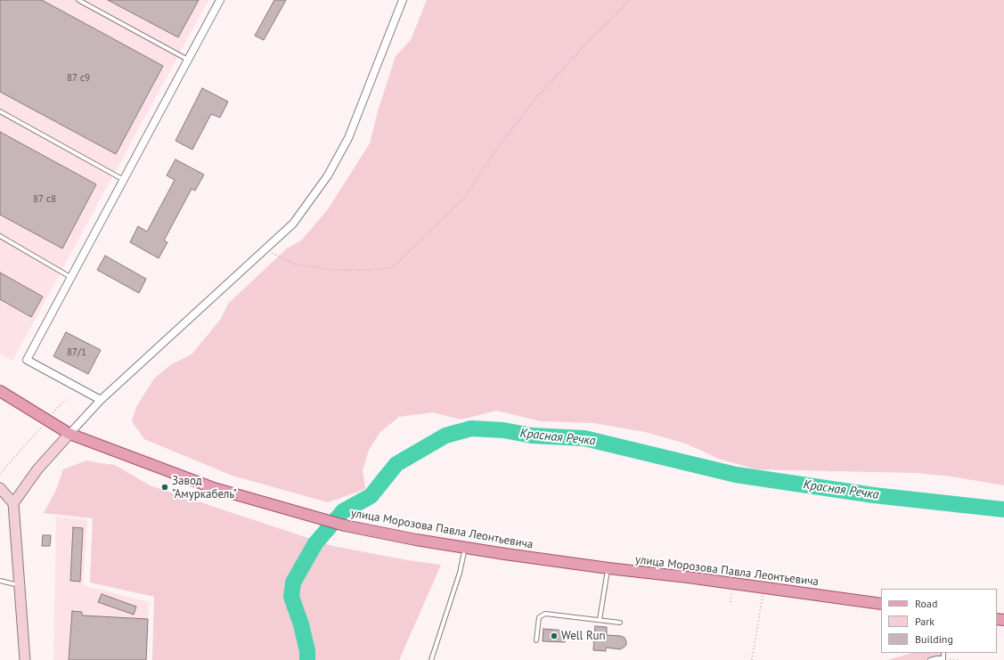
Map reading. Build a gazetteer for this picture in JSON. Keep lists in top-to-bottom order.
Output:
{
  "streets": {
    "main road": ["улица Морозова Павла Леонтьевича"]
  },
  "water": ["Красная Речка"],
  "places": ["Завод \"Амуркабель\"", "Well Run"],
  "house_numbers": ["87 с9", "87 с8", "87/1"],
  "legend": ["Road", "Park", "Building"]
}
